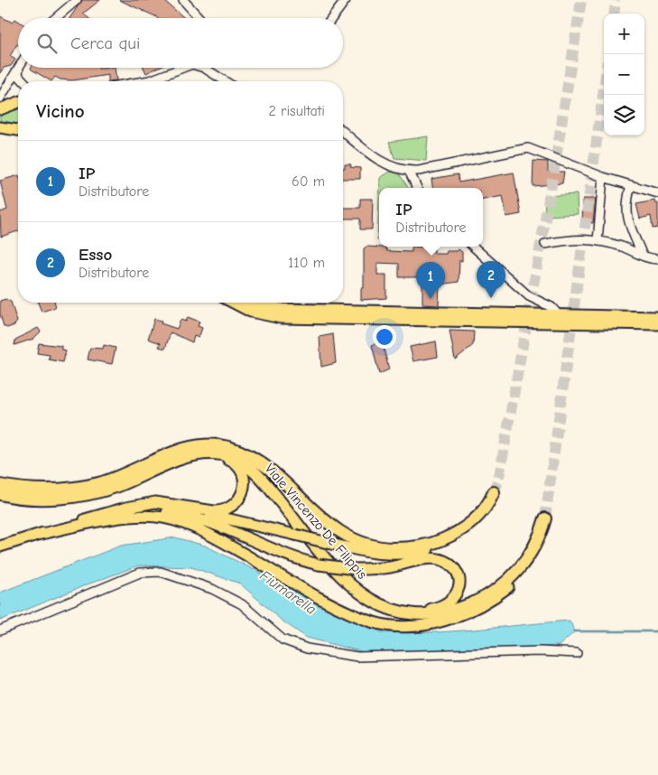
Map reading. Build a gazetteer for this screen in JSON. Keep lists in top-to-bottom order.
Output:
{
  "streets": {
    "highway": ["Viale Vincenzo De Filippis"]
  },
  "water": ["Fiumarella"],
  "page": {
    "map_buttons": ["+", "−"],
    "search": "Cerca qui",
    "heading": ["Vicino", "2 risultati"],
    "list": [
      {
        "mark": "1",
        "name": "IP",
        "note": "Distributore",
        "value": "60 m"
      },
      {
        "mark": "2",
        "name": "Esso",
        "note": "Distributore",
        "value": "110 m"
      }
    ],
    "popup": ["IP", "Distributore"],
    "pins": ["2", "1"]
  }
}
